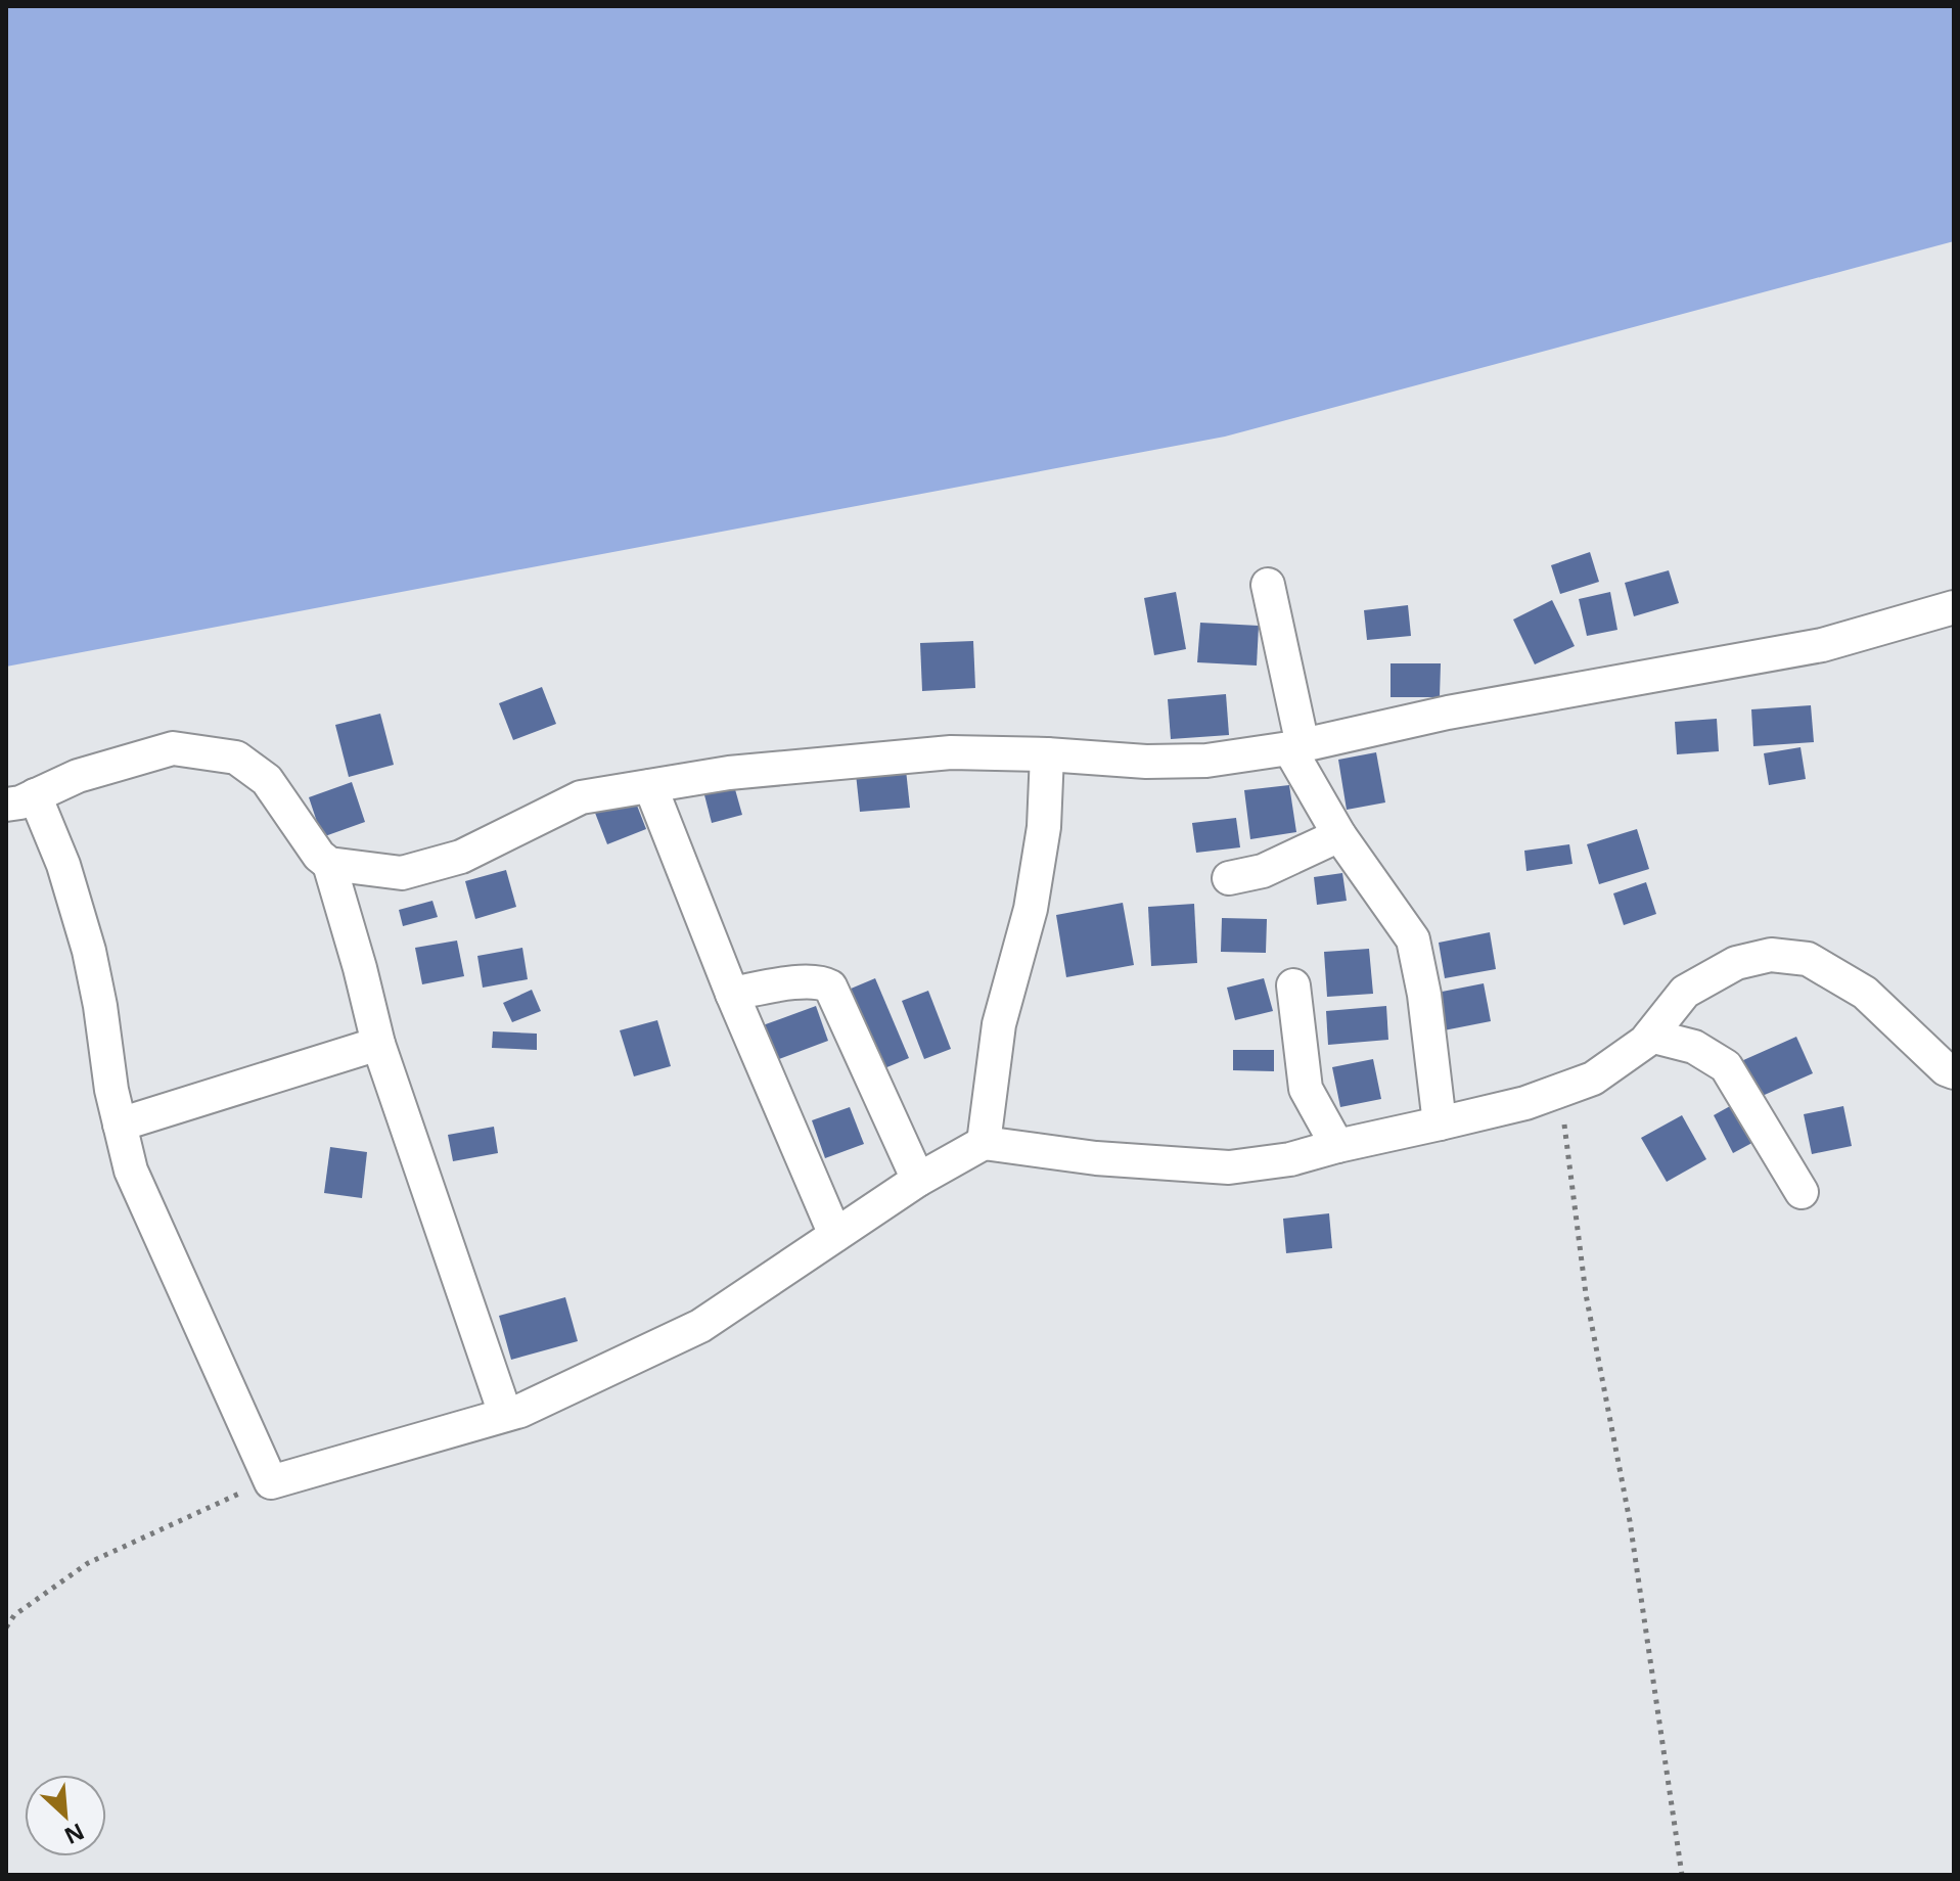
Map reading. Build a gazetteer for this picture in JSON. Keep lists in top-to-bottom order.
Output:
{
  "north": "bottom right"
}
